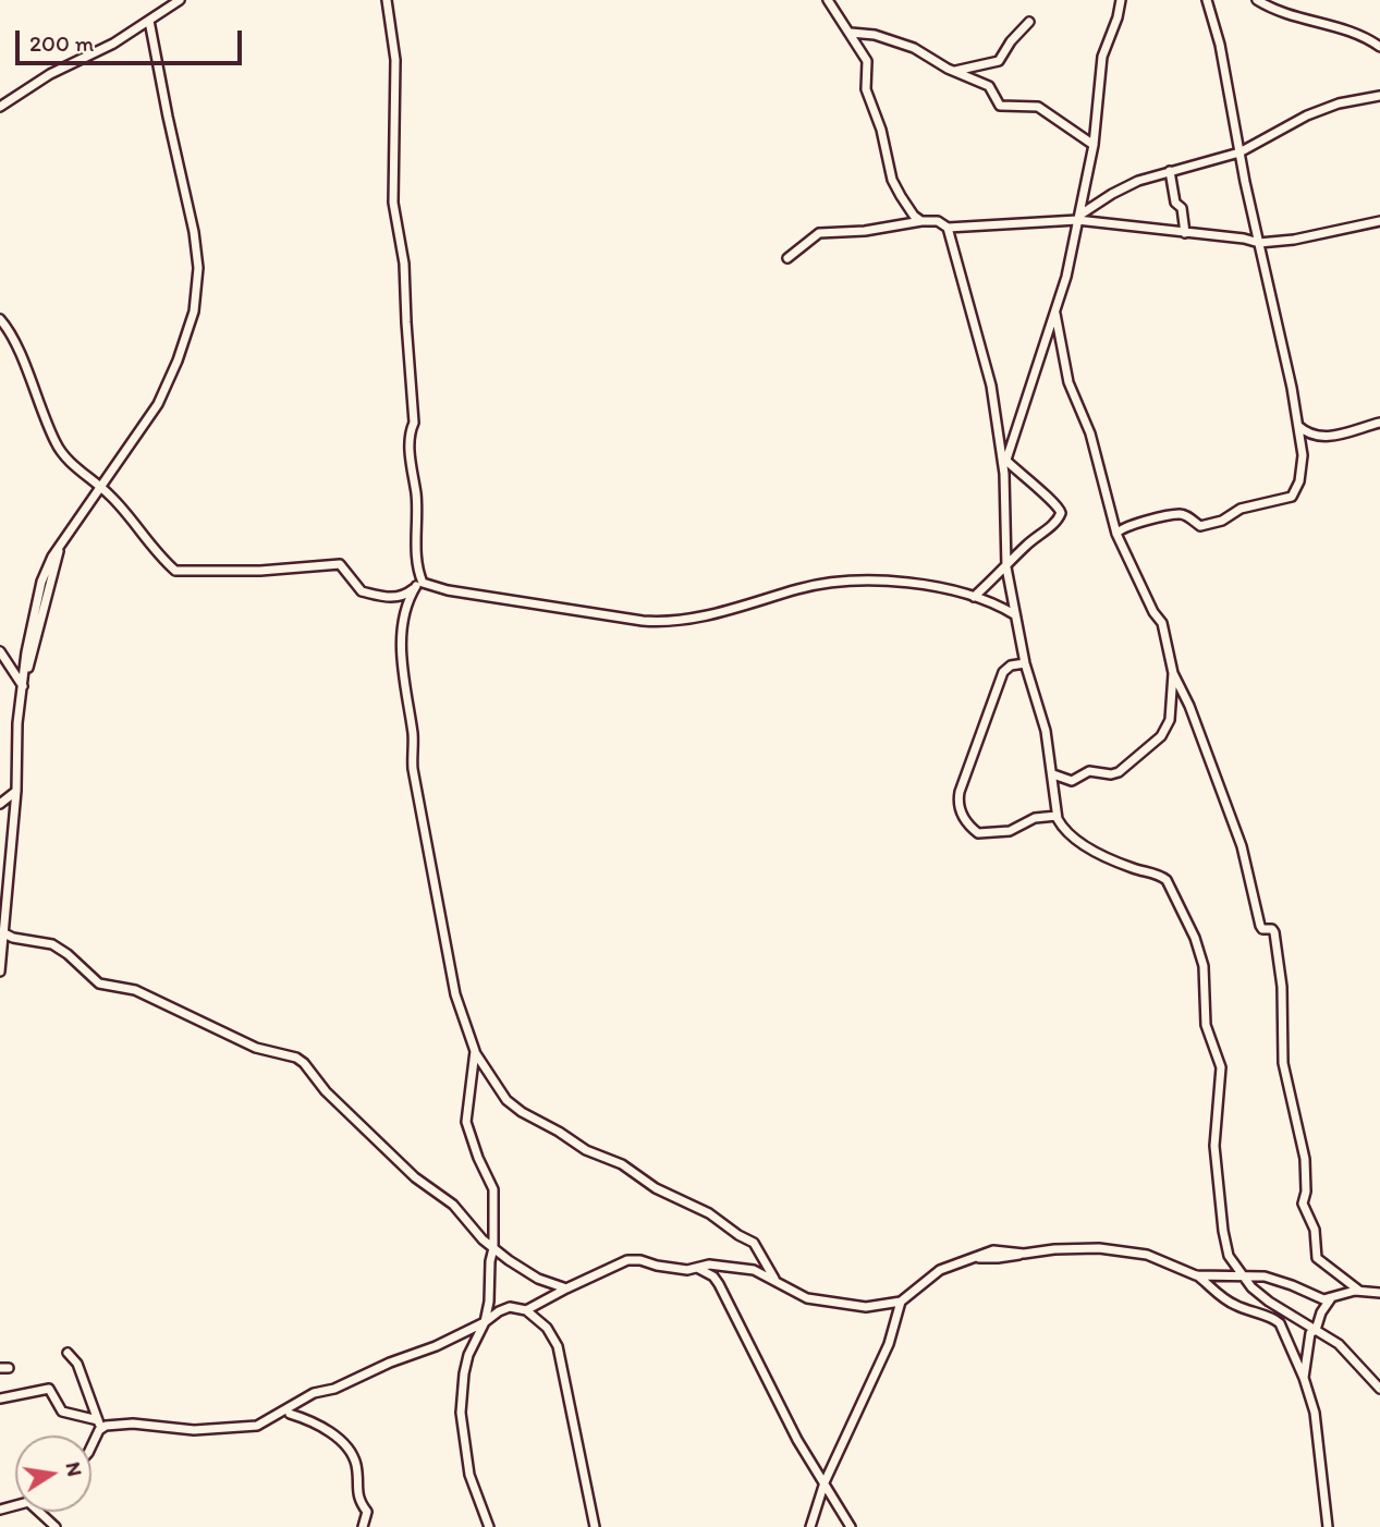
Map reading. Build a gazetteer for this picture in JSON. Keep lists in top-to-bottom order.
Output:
{
  "scale_bar": "200 m",
  "north": "right"
}
